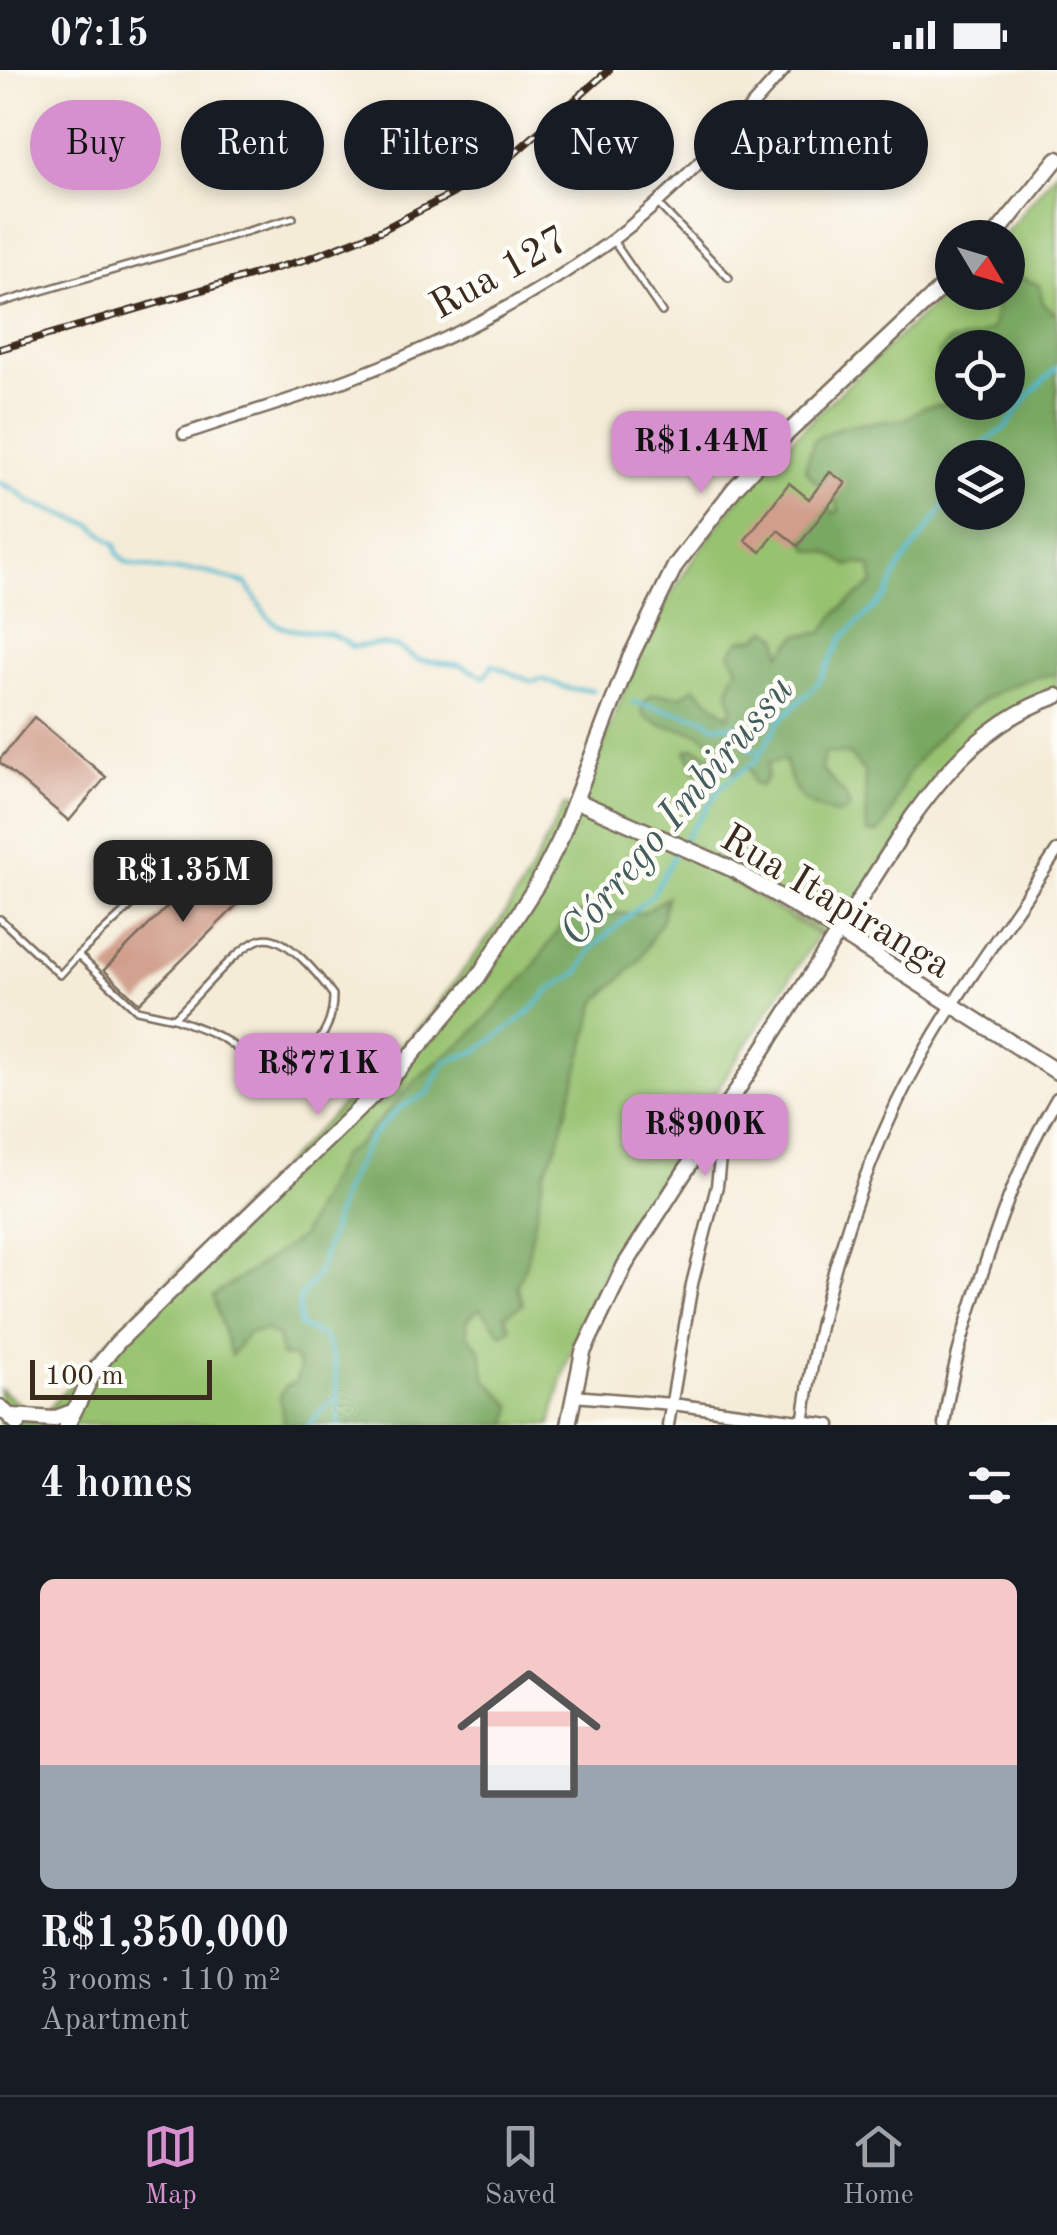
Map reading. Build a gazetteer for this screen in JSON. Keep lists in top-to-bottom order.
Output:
{
  "streets": {
    "main road": ["Rua Itapiranga"],
    "street": ["Rua 127"]
  },
  "water": ["Córrego Imbirussu"],
  "scale_bar": "100 m",
  "north": "bottom right",
  "page": {
    "status": "07:15",
    "chip": [
      "Buy",
      "Rent",
      "Filters",
      "New",
      "Apartment"
    ],
    "price": [
      "R$1.44M",
      "R$1.35M",
      "R$771K",
      "R$900K"
    ],
    "scale": "100 m",
    "heading": "4 homes",
    "list": [
      {
        "name": "R$1,350,000",
        "note": "3 rooms · 110 m² · Apartment"
      }
    ],
    "tabs": ["Map", "Saved", "Home"]
  }
}
